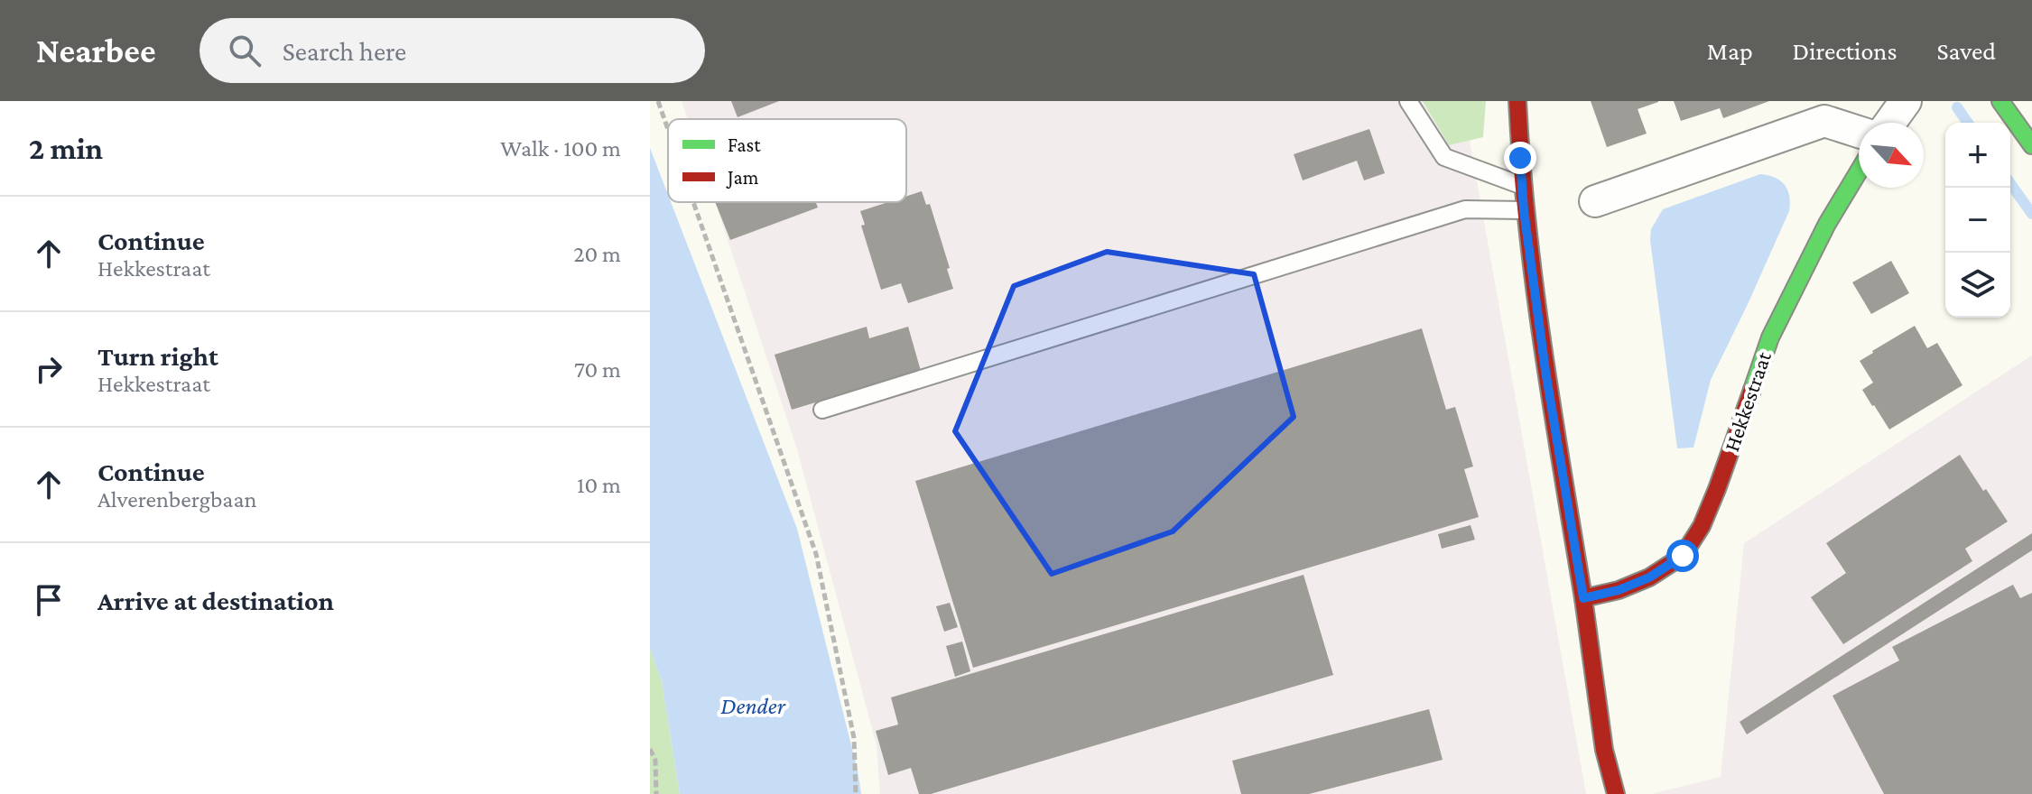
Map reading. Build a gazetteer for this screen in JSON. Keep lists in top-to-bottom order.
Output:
{
  "streets": {
    "street": ["Hekkestraat"]
  },
  "water": ["Dender"],
  "legend": ["Fast", "Jam"],
  "north": "bottom right",
  "page": {
    "header": "Nearbee",
    "search": "Search here",
    "nav": ["Map", "Directions", "Saved"],
    "heading": ["2 min", "Walk · 100 m"],
    "map_buttons": ["+", "−"],
    "list": [
      ["Continue", "Hekkestraat", "20 m"],
      ["Turn right", "Hekkestraat", "70 m"],
      ["Continue", "Alverenbergbaan", "10 m"],
      "Arrive at destination"
    ]
  }
}
